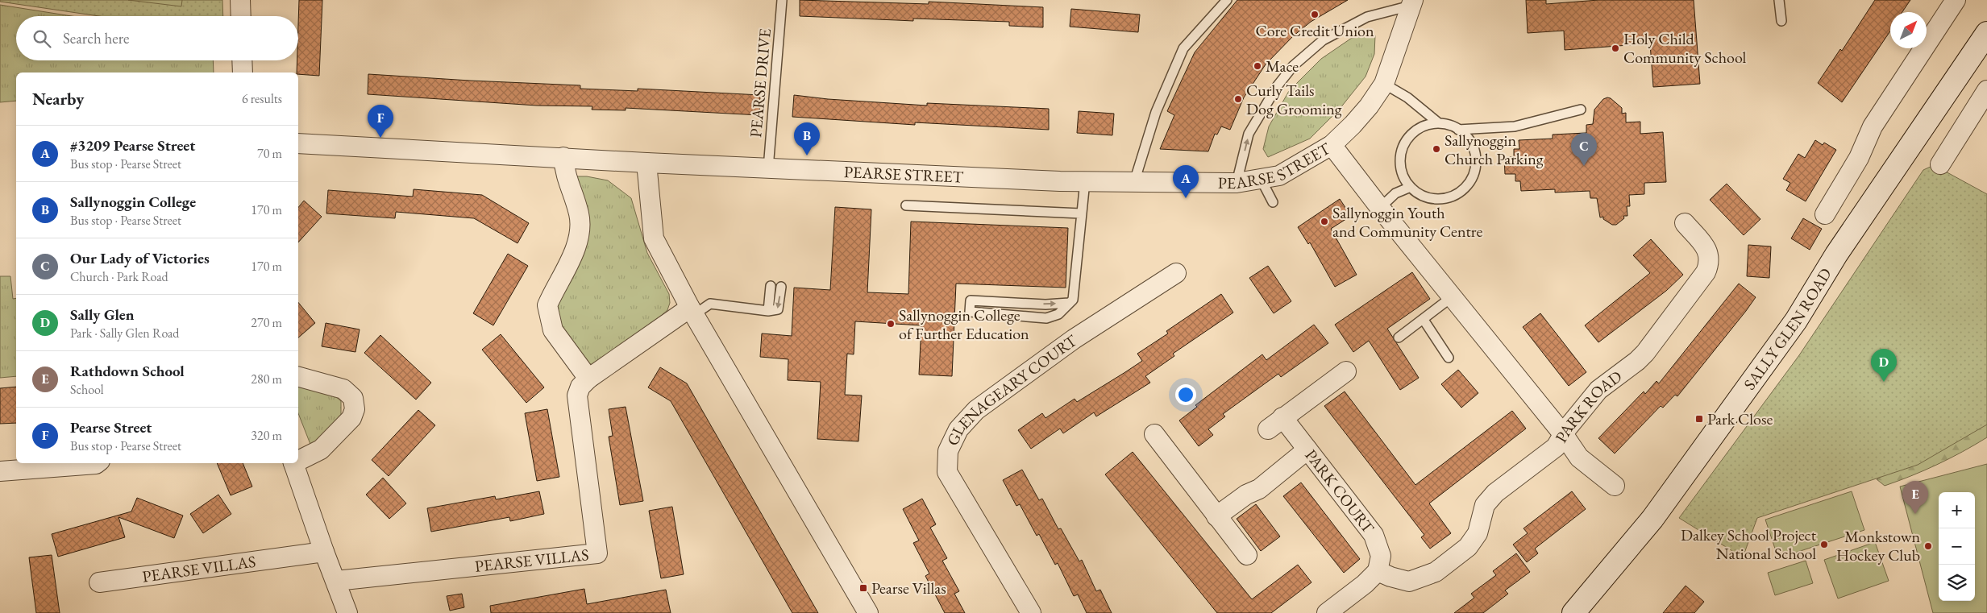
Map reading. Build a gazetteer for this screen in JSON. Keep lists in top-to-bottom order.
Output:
{
  "streets": {
    "main road": ["SALLY GLEN ROAD"],
    "street": [
      "PEARSE STREET",
      "GLENAGEARY COURT",
      "PARK ROAD",
      "PARK COURT",
      "PEARSE VILLAS"
    ],
    "lane": ["PEARSE DRIVE"]
  },
  "crossings": [
    ["PEARSE DRIVE", "PEARSE STREET"],
    ["PARK ROAD", "PARK COURT"]
  ],
  "places": {
    "other": [
      "Core Credit Union",
      "Holy Child Community School",
      "Mace",
      "Curly Tails Dog Grooming",
      "Sallynoggin Church Parking",
      "Sallynoggin Youth and Community Centre",
      "Sallynoggin College of Further Education",
      "Dalkey School Project National School",
      "Monkstown Hockey Club"
    ],
    "transit": ["Park Close", "Pearse Villas"]
  },
  "north": "top right",
  "page": {
    "search": "Search here",
    "heading": ["Nearby", "6 results"],
    "pins": [
      "F",
      "B",
      "C",
      "A",
      "D",
      "E"
    ],
    "list": [
      {
        "mark": "A",
        "name": "#3209 Pearse Street",
        "note": "Bus stop · Pearse Street",
        "value": "70 m"
      },
      {
        "mark": "B",
        "name": "Sallynoggin College",
        "note": "Bus stop · Pearse Street",
        "value": "170 m"
      },
      {
        "mark": "C",
        "name": "Our Lady of Victories",
        "note": "Church · Park Road",
        "value": "170 m"
      },
      {
        "mark": "D",
        "name": "Sally Glen",
        "note": "Park · Sally Glen Road",
        "value": "270 m"
      },
      {
        "mark": "E",
        "name": "Rathdown School",
        "note": "School",
        "value": "280 m"
      },
      {
        "mark": "F",
        "name": "Pearse Street",
        "note": "Bus stop · Pearse Street",
        "value": "320 m"
      }
    ],
    "map_buttons": ["+", "−"]
  }
}
